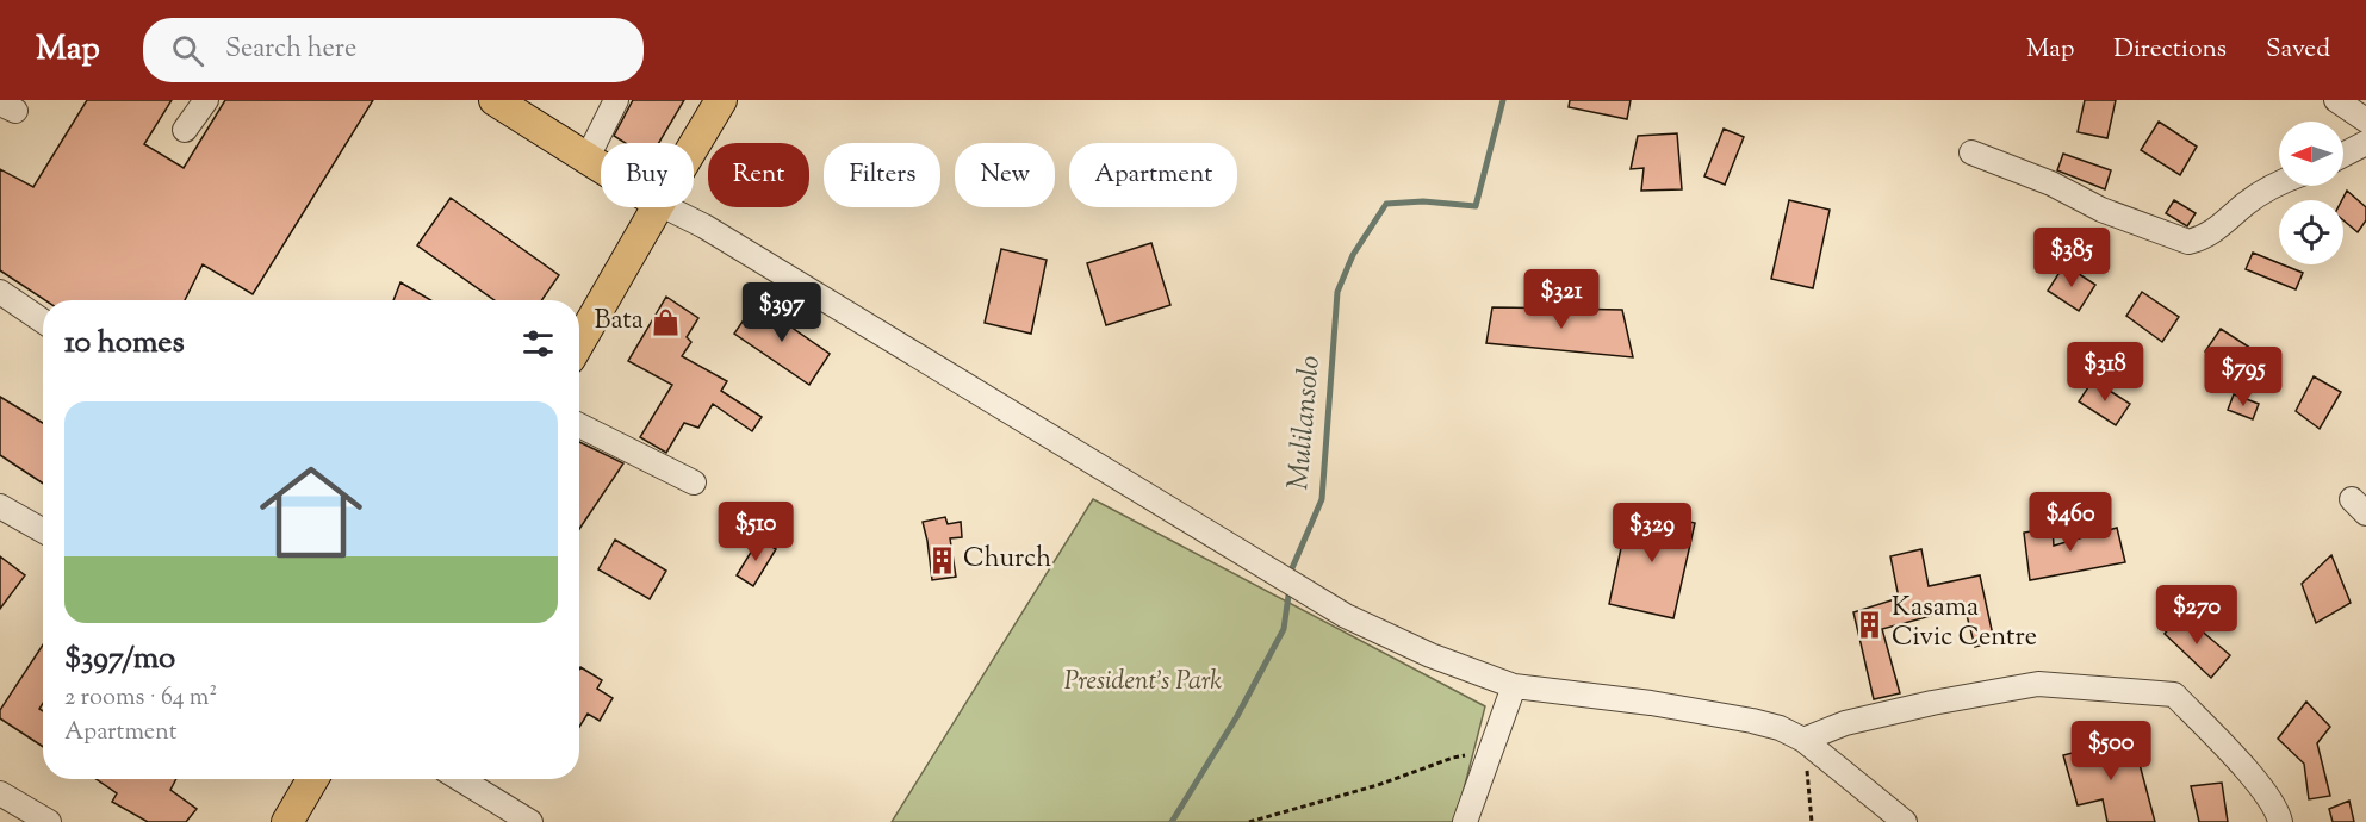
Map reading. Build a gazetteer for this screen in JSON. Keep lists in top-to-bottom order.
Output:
{
  "water": ["Mulilansolo"],
  "parks": ["President's Park"],
  "places": {
    "shop": ["Bata"],
    "building": ["Church", "Kasama Civic Centre"]
  },
  "north": "left",
  "page": {
    "header": "Map",
    "search": "Search here",
    "nav": ["Map", "Directions", "Saved"],
    "chip": [
      "Buy",
      "Rent",
      "Filters",
      "New",
      "Apartment"
    ],
    "price": [
      "$385",
      "$321",
      "$397",
      "$318",
      "$795",
      "$460",
      "$510",
      "$329",
      "$270",
      "$500"
    ],
    "heading": "10 homes",
    "list": [
      {
        "name": "$397/mo",
        "note": "2 rooms · 64 m² · Apartment"
      }
    ]
  }
}
